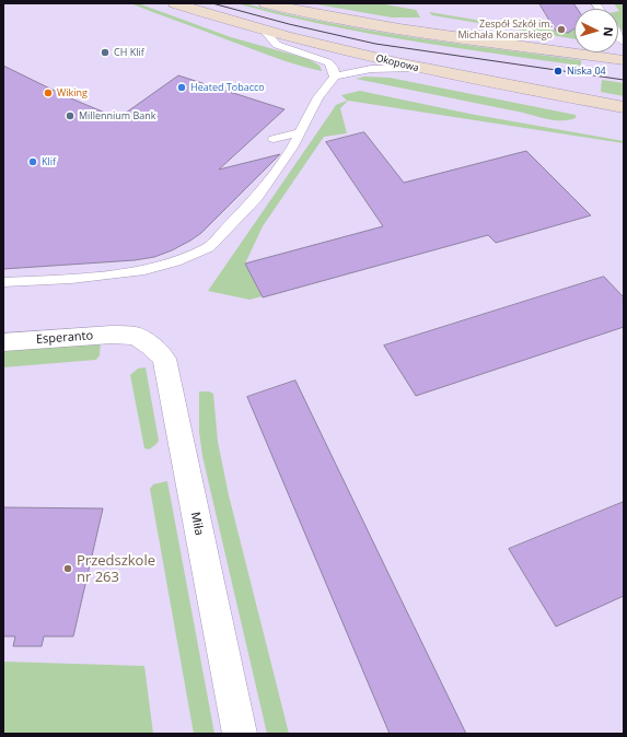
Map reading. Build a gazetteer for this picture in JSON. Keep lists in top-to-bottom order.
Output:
{
  "streets": {
    "main road": ["Okopowa"],
    "street": ["Esperanto", "Miła"]
  },
  "crossings": [
    ["Esperanto", "Miła"]
  ],
  "places": [
    "Zespół Szkół im. Michała Konarskiego",
    "CH Klif",
    "Niska 04",
    "Heated Tobacco",
    "Wiking",
    "Millennium Bank",
    "Klif",
    "Przedszkole nr 263"
  ],
  "north": "right"
}
